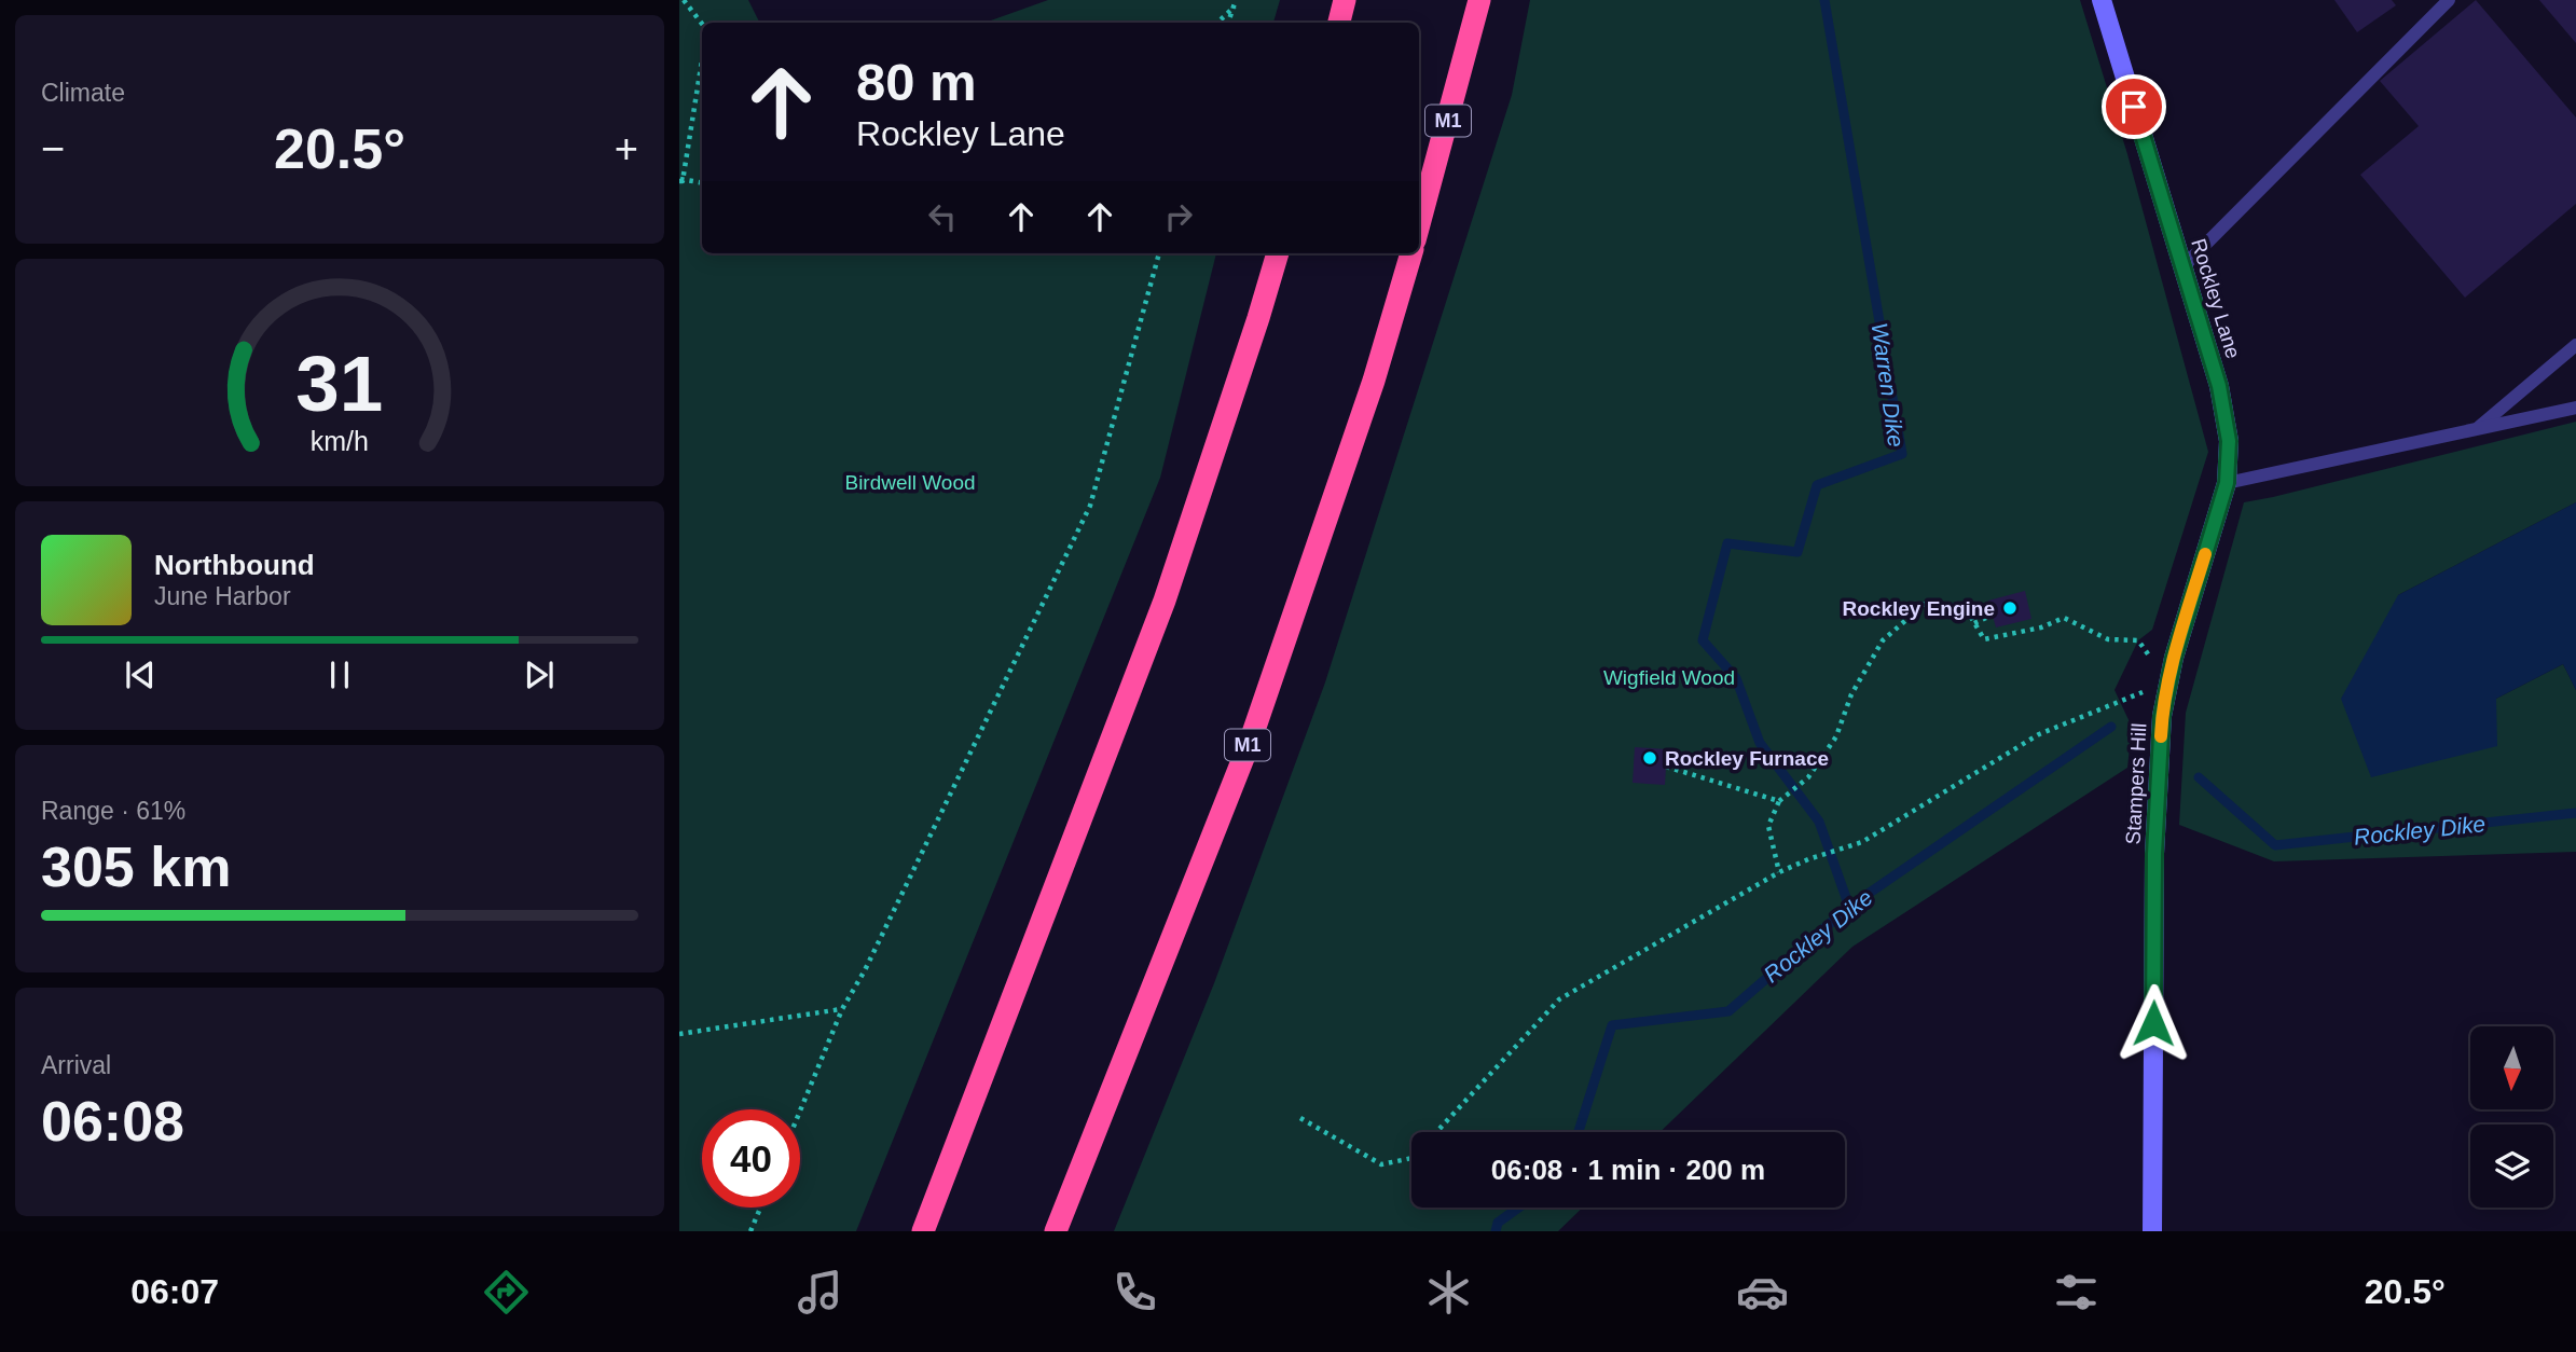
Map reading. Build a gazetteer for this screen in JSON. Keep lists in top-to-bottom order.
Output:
{
  "streets": {
    "highway": ["M1"],
    "street": ["Rockley Lane", "Stampers Hill"]
  },
  "crossings": [
    ["Rockley Lane", "Stampers Hill"]
  ],
  "water": ["Warren Dike", "Rockley Dike"],
  "parks": ["Birdwell Wood", "Wigfield Wood"],
  "places": ["Rockley Engine", "Rockley Furnace"],
  "north": "bottom",
  "page": {
    "tile": [
      "Climate",
      ["Range · 61%", "305 km"],
      ["Arrival", "06:08"]
    ],
    "turn": ["80 m", "Rockley Lane"],
    "heat": ["−", "20.5°", "+"],
    "song": ["Northbound", "June Harbor"],
    "limit": "40",
    "trip": "06:08 · 1 min · 200 m",
    "tabs": ["06:07", "20.5°"],
    "gauge": ["31", "km/h"]
  }
}
